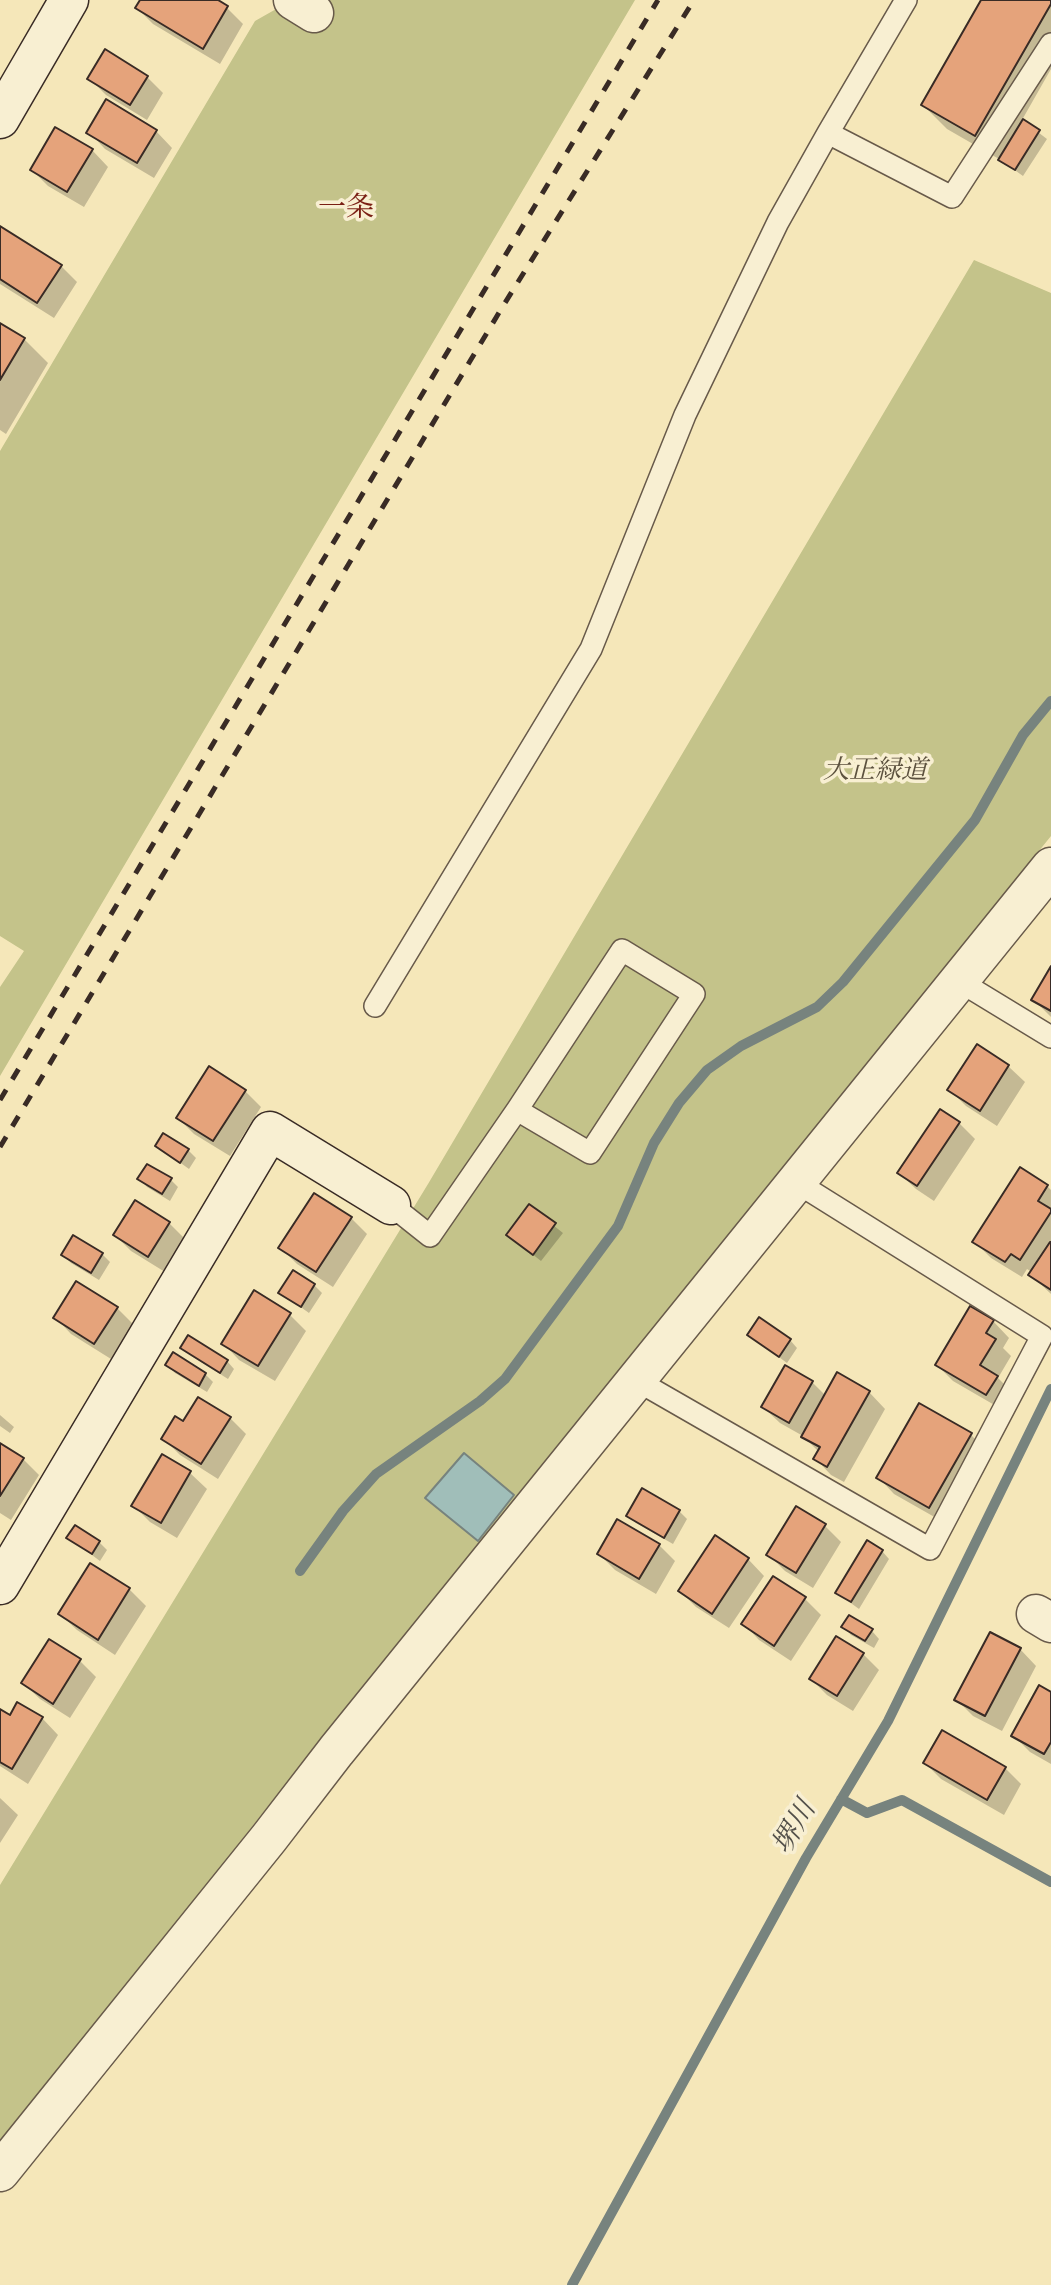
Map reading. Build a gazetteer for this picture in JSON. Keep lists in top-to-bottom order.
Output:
{
  "districts": ["一条"],
  "water": ["堺川"],
  "parks": ["大正緑道"]
}
